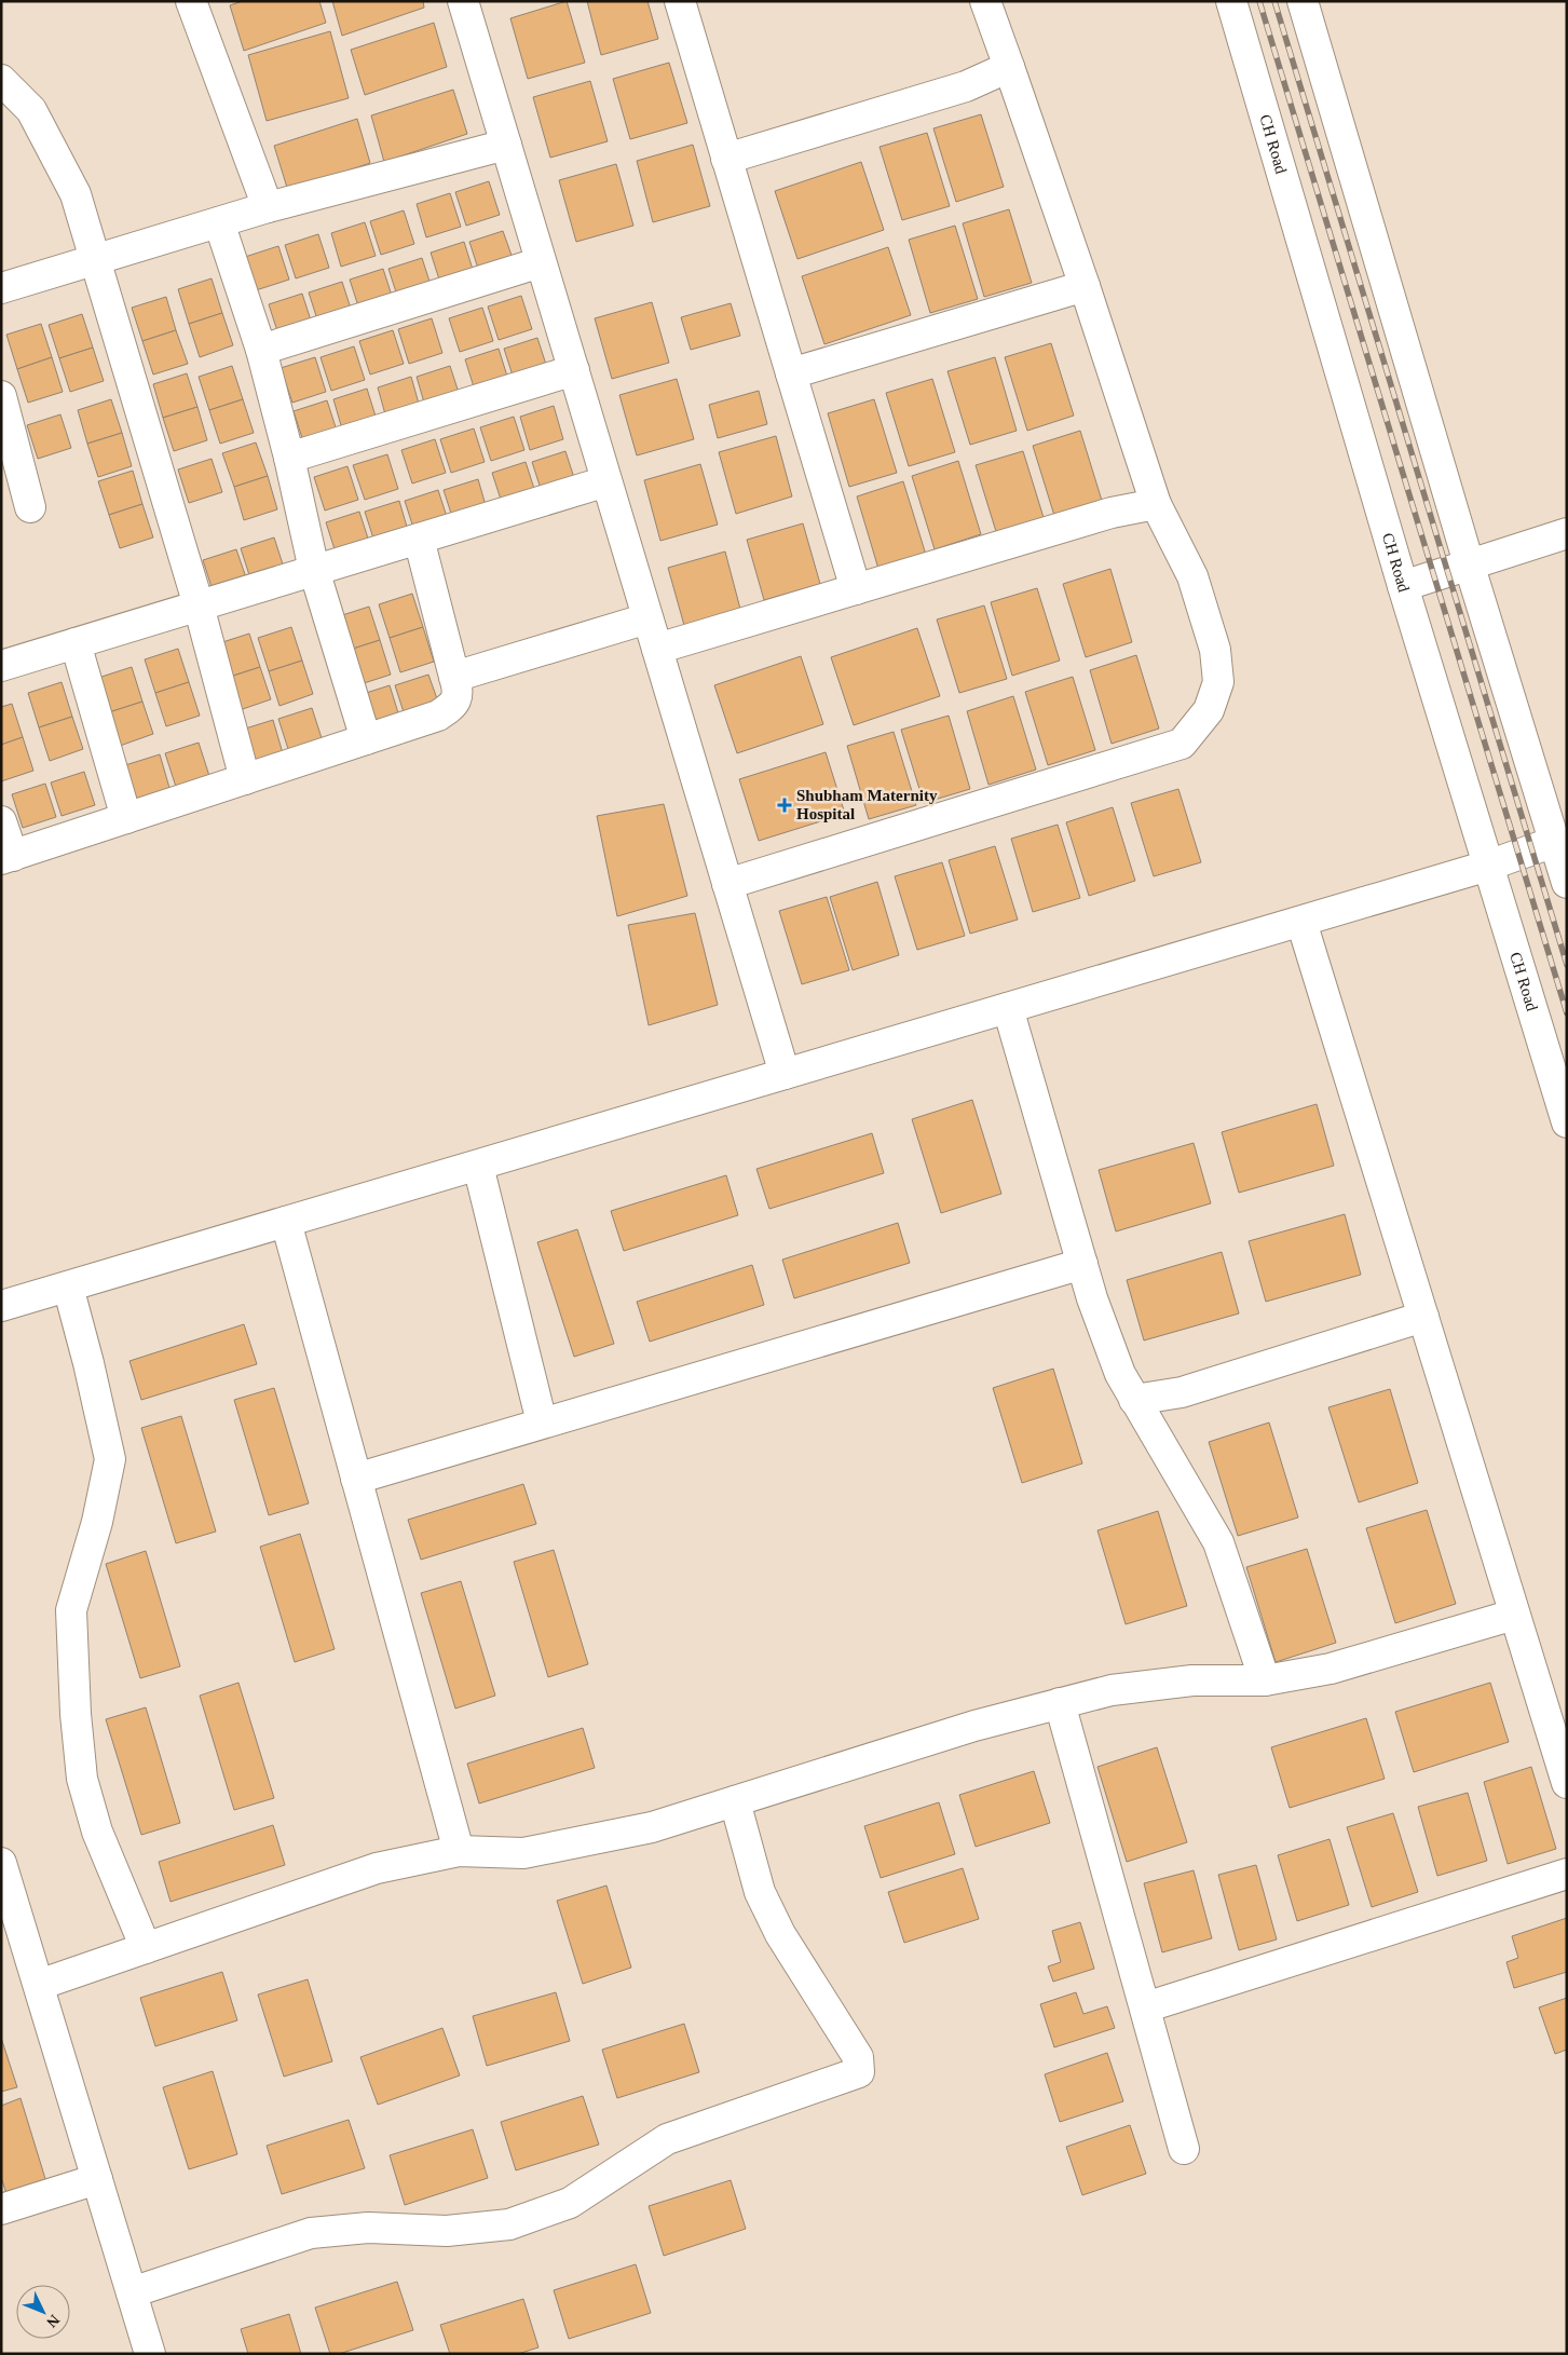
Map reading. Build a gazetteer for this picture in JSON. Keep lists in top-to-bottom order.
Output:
{
  "streets": {
    "street": ["CH Road"]
  },
  "places": {
    "health": ["Shubham Maternity Hospital"]
  },
  "north": "bottom right"
}
